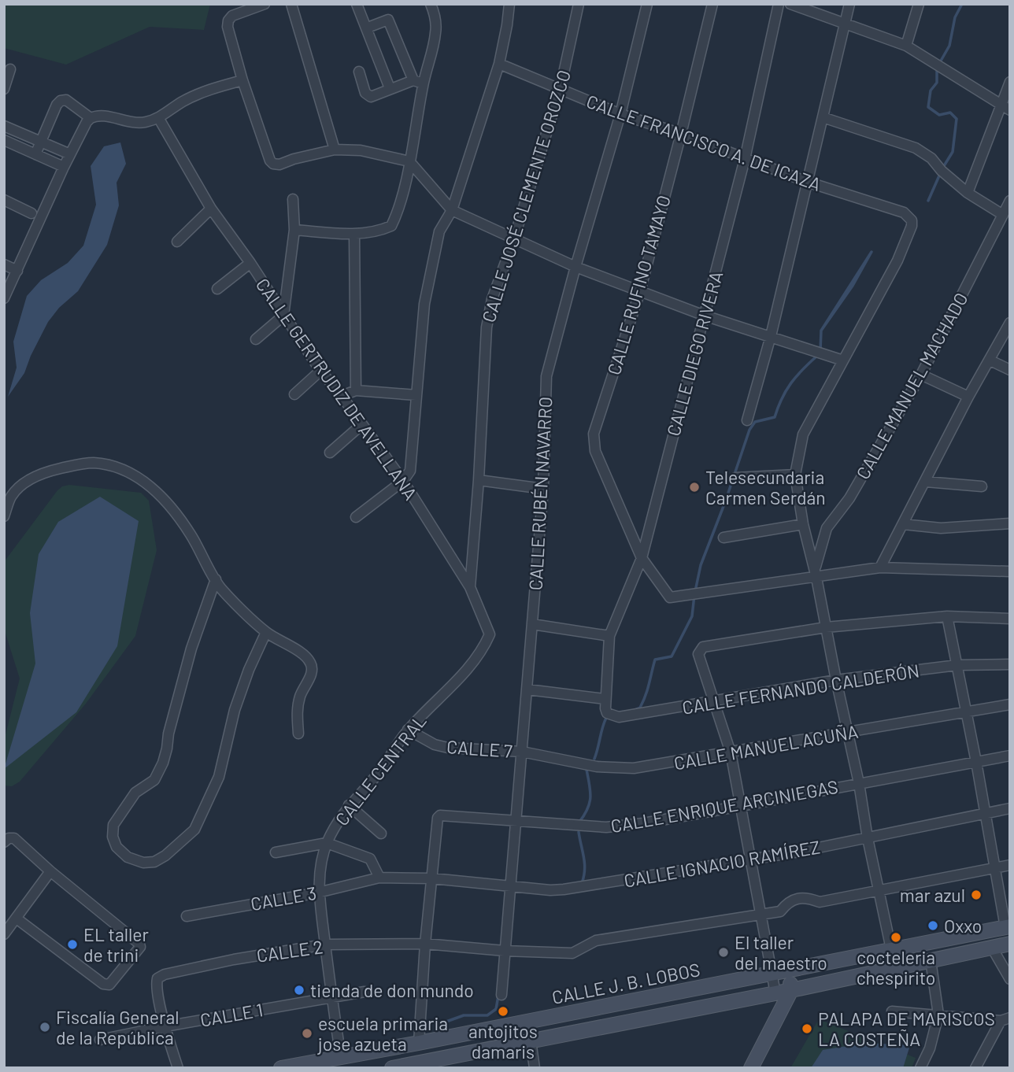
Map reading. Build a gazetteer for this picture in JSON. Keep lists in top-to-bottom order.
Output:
{
  "streets": {
    "main road": ["CALLE J. B. LOBOS"],
    "street": [
      "CALLE FRANCISCO A. DE ICAZA",
      "CALLE JOSÉ CLEMENTE OROZCO",
      "CALLE RUFINO TAMAYO",
      "CALLE DIEGO RIVERA",
      "CALLE MANUEL MACHADO",
      "CALLE GERTRUDIZ DE AVELLANA",
      "CALLE RUBÉN NAVARRO",
      "CALLE FERNANDO CALDERÓN",
      "CALLE MANUEL ACUÑA",
      "CALLE 7",
      "CALLE CENTRAL",
      "CALLE ENRIQUE ARCINIEGAS",
      "CALLE IGNACIO RAMÍREZ",
      "CALLE 3",
      "CALLE 2",
      "CALLE 1"
    ]
  },
  "crossings": [
    ["CALLE FRANCISCO A. DE ICAZA", "CALLE JOSÉ CLEMENTE OROZCO"],
    ["CALLE FRANCISCO A. DE ICAZA", "CALLE RUFINO TAMAYO"],
    ["CALLE FRANCISCO A. DE ICAZA", "CALLE DIEGO RIVERA"],
    ["CALLE FRANCISCO A. DE ICAZA", "CALLE MANUEL MACHADO"],
    ["CALLE FRANCISCO A. DE ICAZA", "CALLE RUBÉN NAVARRO"],
    ["CALLE JOSÉ CLEMENTE OROZCO", "CALLE GERTRUDIZ DE AVELLANA"],
    ["CALLE RUFINO TAMAYO", "CALLE DIEGO RIVERA"],
    ["CALLE RUFINO TAMAYO", "CALLE MANUEL MACHADO"],
    ["CALLE DIEGO RIVERA", "CALLE FERNANDO CALDERÓN"],
    ["CALLE MANUEL MACHADO", "CALLE FERNANDO CALDERÓN"],
    ["CALLE MANUEL MACHADO", "CALLE MANUEL ACUÑA"],
    ["CALLE MANUEL MACHADO", "CALLE ENRIQUE ARCINIEGAS"],
    ["CALLE MANUEL MACHADO", "CALLE IGNACIO RAMÍREZ"],
    ["CALLE MANUEL MACHADO", "CALLE 2"],
    ["CALLE MANUEL MACHADO", "CALLE J. B. LOBOS"],
    ["CALLE GERTRUDIZ DE AVELLANA", "CALLE CENTRAL"],
    ["CALLE RUBÉN NAVARRO", "CALLE MANUEL ACUÑA"],
    ["CALLE RUBÉN NAVARRO", "CALLE 7"],
    ["CALLE RUBÉN NAVARRO", "CALLE ENRIQUE ARCINIEGAS"],
    ["CALLE RUBÉN NAVARRO", "CALLE IGNACIO RAMÍREZ"],
    ["CALLE RUBÉN NAVARRO", "CALLE 2"],
    ["CALLE MANUEL ACUÑA", "CALLE 7"],
    ["CALLE 7", "CALLE CENTRAL"],
    ["CALLE CENTRAL", "CALLE 3"],
    ["CALLE CENTRAL", "CALLE 2"],
    ["CALLE CENTRAL", "CALLE J. B. LOBOS"],
    ["CALLE CENTRAL", "CALLE 1"],
    ["CALLE ENRIQUE ARCINIEGAS", "CALLE IGNACIO RAMÍREZ"],
    ["CALLE ENRIQUE ARCINIEGAS", "CALLE 3"],
    ["CALLE IGNACIO RAMÍREZ", "CALLE 3"],
    ["CALLE 2", "CALLE 1"]
  ],
  "places": [
    "Telesecundaria Carmen Serdán",
    "mar azul",
    "Oxxo",
    "cocteleria chespirito",
    "EL taller de trini",
    "El taller del maestro",
    "tienda de don mundo",
    "antojitos damaris",
    "Fiscalía General de la República",
    "PALAPA DE MARISCOS LA COSTEÑA",
    "escuela primaria jose azueta"
  ]
}
